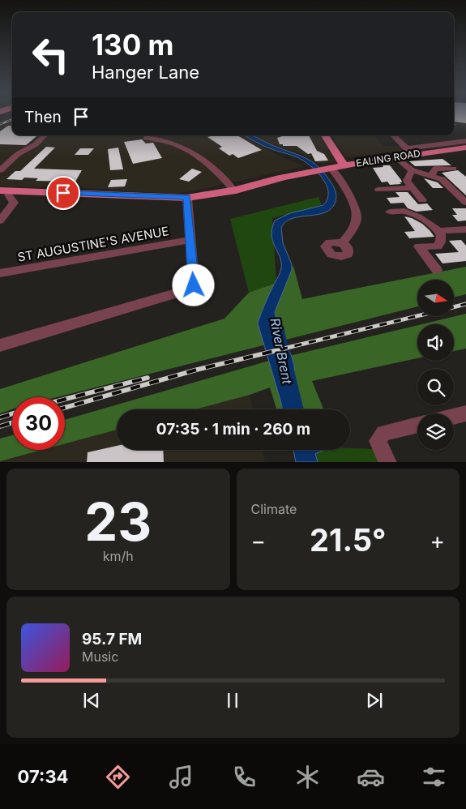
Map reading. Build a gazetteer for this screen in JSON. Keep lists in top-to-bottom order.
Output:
{
  "streets": {
    "main road": ["EALING ROAD"],
    "street": ["ST AUGUSTINE'S AVENUE"]
  },
  "water": ["River Brent"],
  "north": "right",
  "page": {
    "turn": ["130 m", "Hanger Lane"],
    "then": "Then",
    "limit": "30",
    "trip": "07:35 · 1 min · 260 m",
    "tile": [
      ["23", "km/h"],
      "Climate"
    ],
    "heat": ["−", "21.5°", "+"],
    "song": ["95.7 FM", "Music"],
    "tabs": "07:34"
  }
}
